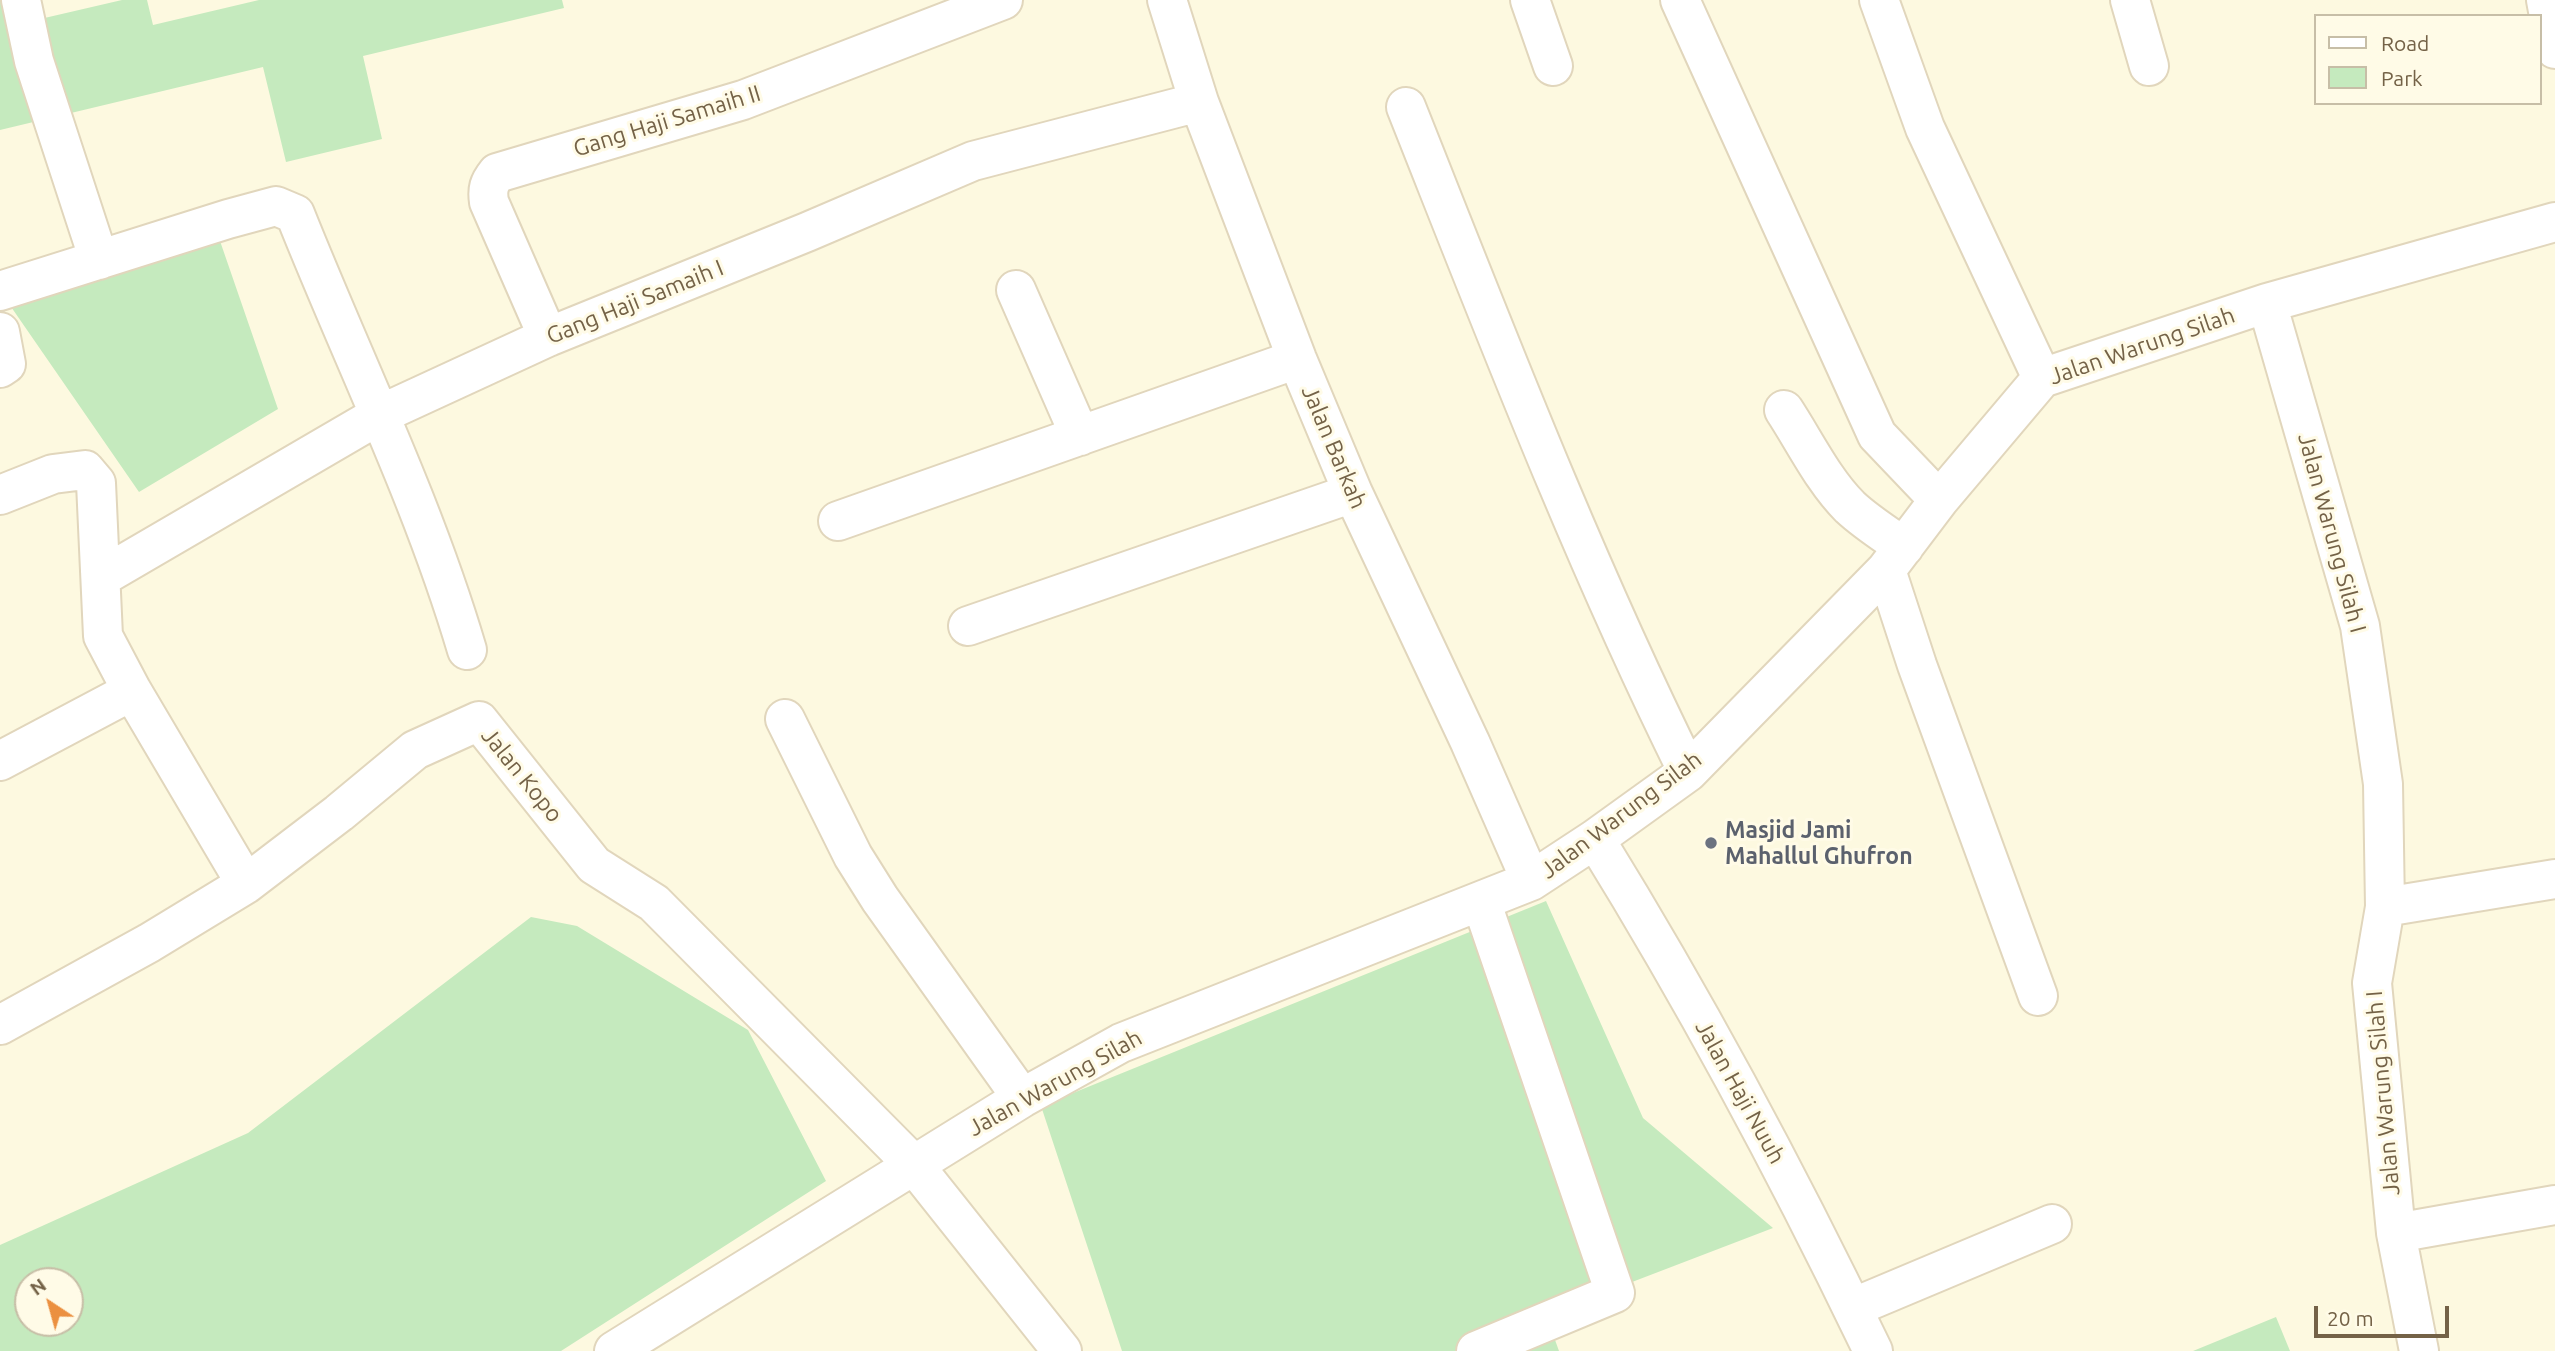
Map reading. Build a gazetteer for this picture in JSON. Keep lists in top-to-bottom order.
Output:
{
  "streets": {
    "street": [
      "Gang Haji Samaih II",
      "Gang Haji Samaih I",
      "Jalan Warung Silah",
      "Jalan Barkah",
      "Jalan Warung Silah I",
      "Jalan Kopo",
      "Jalan Haji Nuuh"
    ]
  },
  "crossings": [
    ["Gang Haji Samaih II", "Gang Haji Samaih I"],
    ["Gang Haji Samaih I", "Jalan Barkah"],
    ["Jalan Warung Silah", "Jalan Barkah"],
    ["Jalan Warung Silah", "Jalan Warung Silah I"],
    ["Jalan Warung Silah", "Jalan Kopo"],
    ["Jalan Warung Silah", "Jalan Haji Nuuh"]
  ],
  "places": ["Masjid Jami Mahallul Ghufron"],
  "legend": ["Road", "Park"],
  "scale_bar": "20 m",
  "north": "top left"
}
